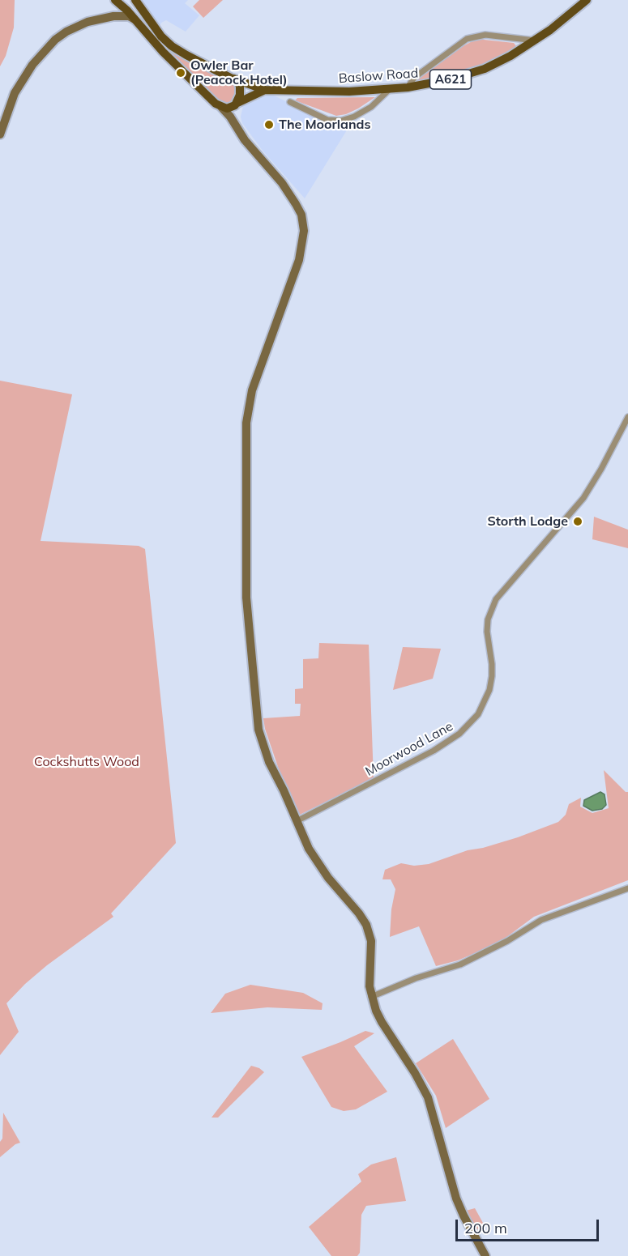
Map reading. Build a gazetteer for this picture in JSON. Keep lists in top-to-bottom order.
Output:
{
  "streets": {
    "main road": ["Baslow Road", "A621"],
    "street": ["Moorwood Lane"]
  },
  "crossings": [
    ["Baslow Road", "A621"]
  ],
  "parks": ["Cockshutts Wood"],
  "places": ["Owler Bar (Peacock Hotel)", "The Moorlands", "Storth Lodge"],
  "scale_bar": "200 m"
}
